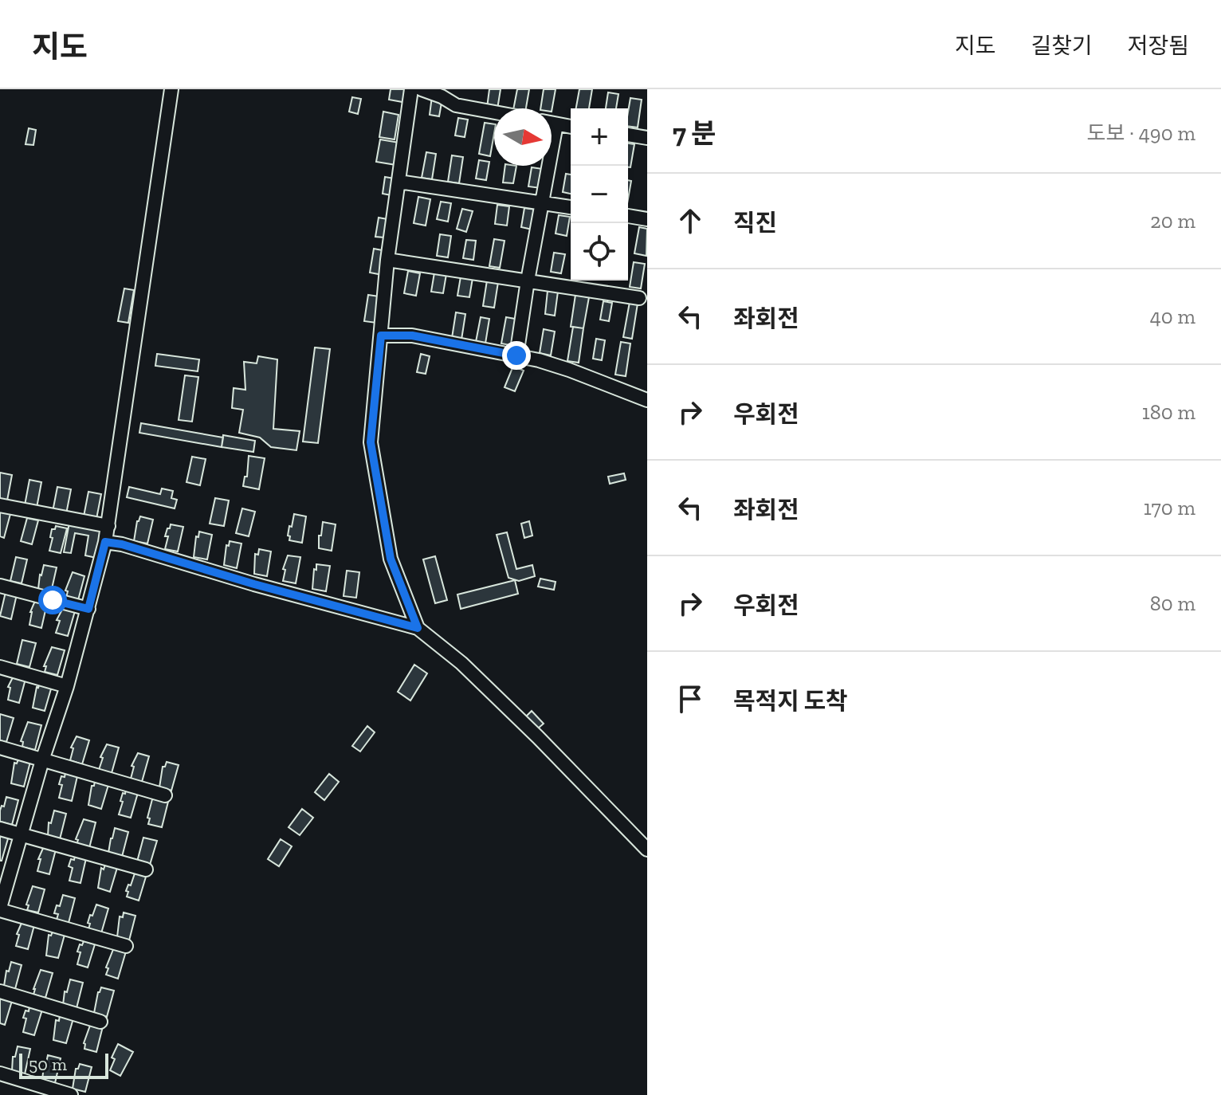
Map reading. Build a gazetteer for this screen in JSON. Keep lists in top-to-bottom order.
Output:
{
  "scale_bar": "50 m",
  "north": "right",
  "page": {
    "header": "지도",
    "nav": ["지도", "길찾기", "저장됨"],
    "heading": ["7 분", "도보 · 490 m"],
    "map_buttons": ["+", "−"],
    "list": [
      ["직진", "20 m"],
      ["좌회전", "40 m"],
      ["우회전", "180 m"],
      ["좌회전", "170 m"],
      ["우회전", "80 m"],
      "목적지 도착"
    ],
    "scale": "50 m"
  }
}
